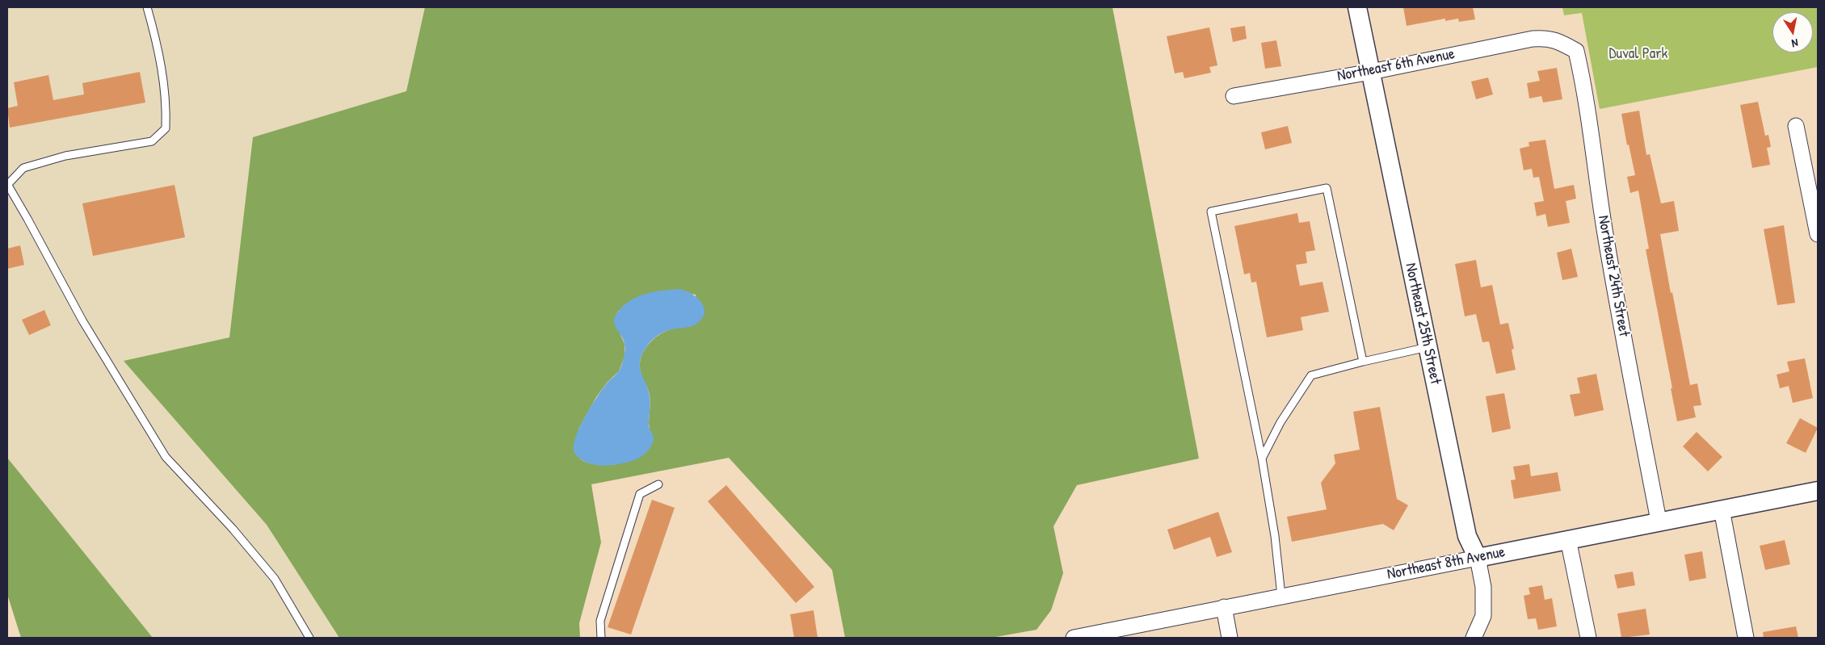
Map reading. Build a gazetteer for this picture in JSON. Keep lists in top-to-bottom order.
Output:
{
  "streets": {
    "street": [
      "Northeast 6th Avenue",
      "Northeast 24th Street",
      "Northeast 25th Street",
      "Northeast 8th Avenue"
    ]
  },
  "crossings": [
    ["Northeast 6th Avenue", "Northeast 24th Street"],
    ["Northeast 6th Avenue", "Northeast 25th Street"],
    ["Northeast 24th Street", "Northeast 8th Avenue"],
    ["Northeast 25th Street", "Northeast 8th Avenue"]
  ],
  "parks": ["Duval Park"],
  "north": "bottom"
}
